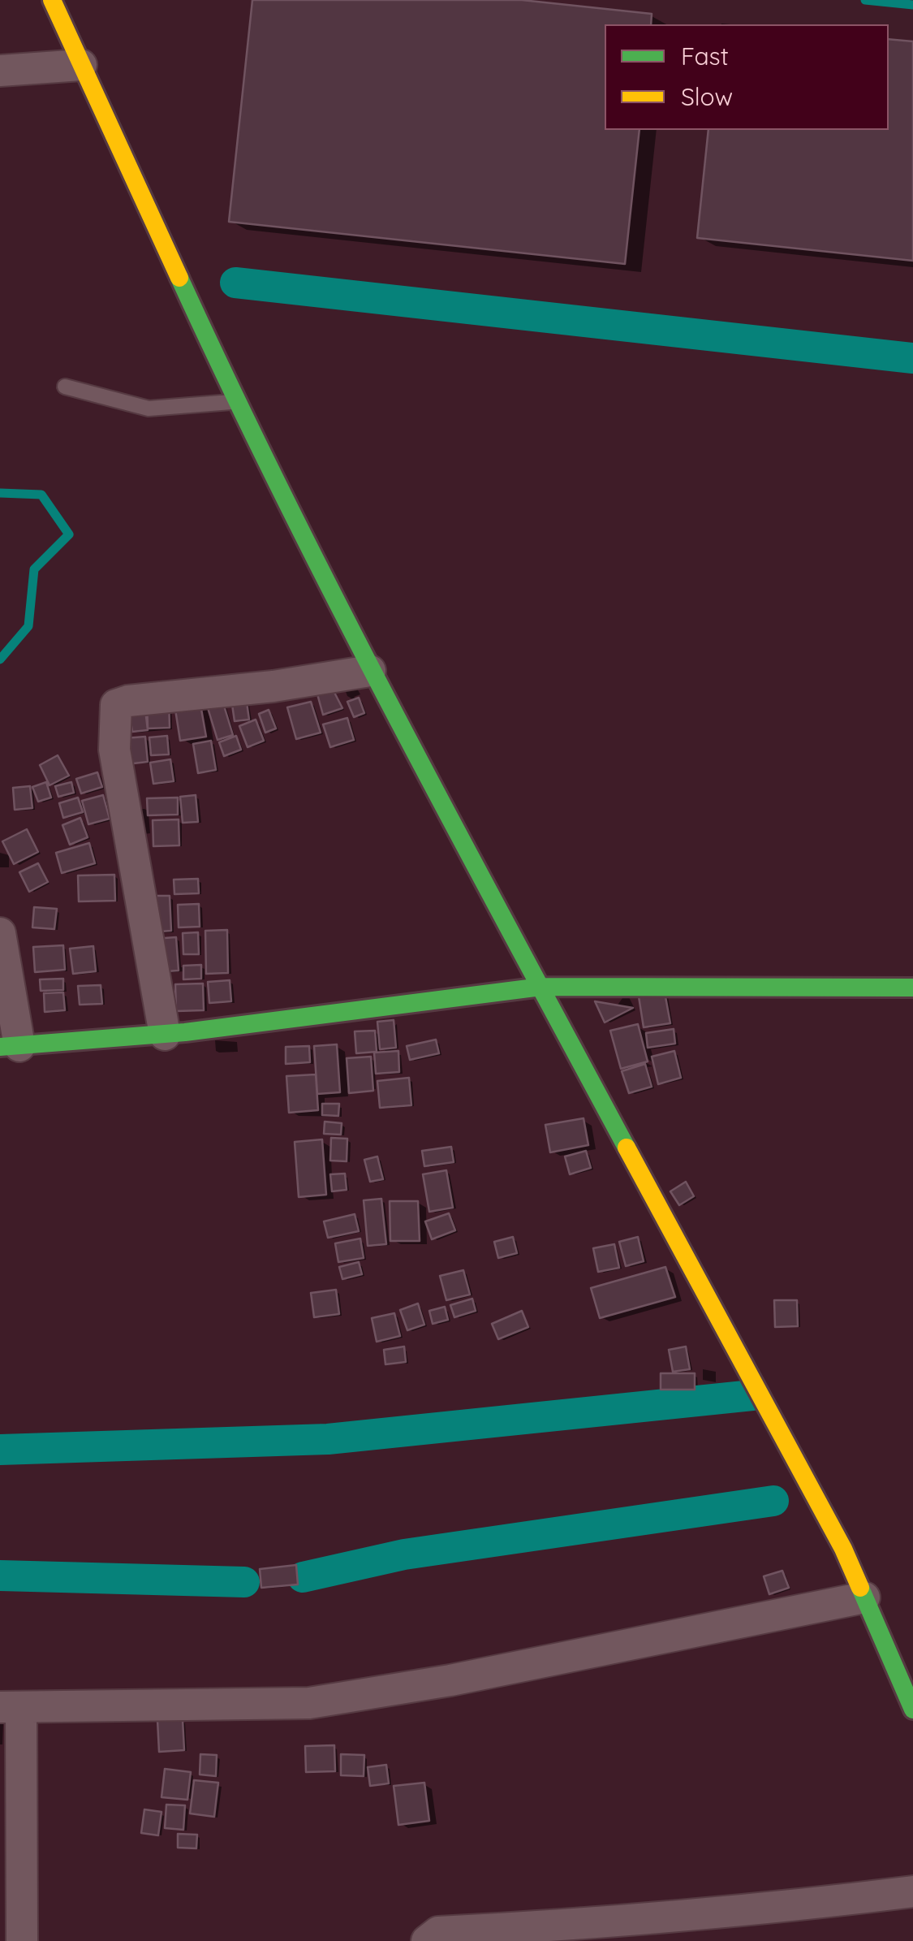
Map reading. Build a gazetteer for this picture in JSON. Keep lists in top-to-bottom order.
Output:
{
  "legend": ["Fast", "Slow"]
}
